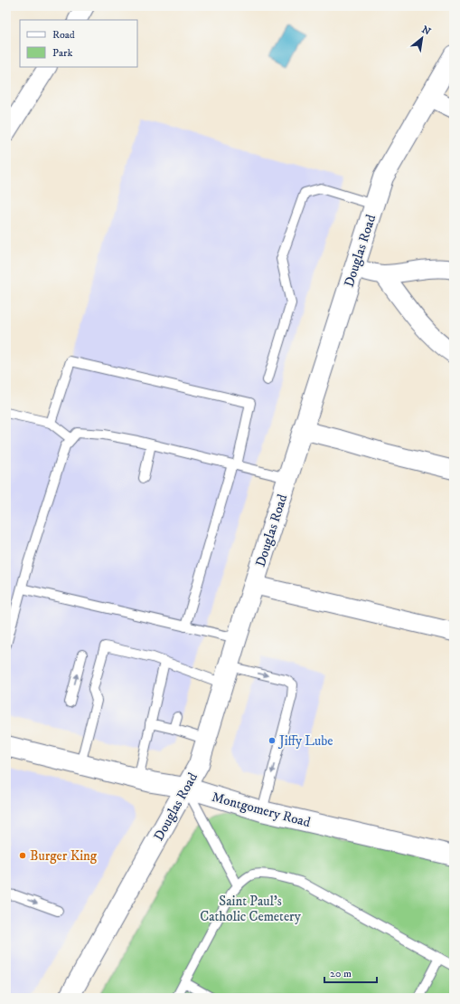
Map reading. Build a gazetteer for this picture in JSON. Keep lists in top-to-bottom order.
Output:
{
  "streets": {
    "street": ["Douglas Road", "Montgomery Road"]
  },
  "crossings": [
    ["Douglas Road", "Montgomery Road"]
  ],
  "parks": ["Saint Paul's Catholic Cemetery"],
  "places": ["Jiffy Lube", "Burger King"],
  "legend": ["Road", "Park"],
  "scale_bar": "20 m",
  "north": "top right"
}
